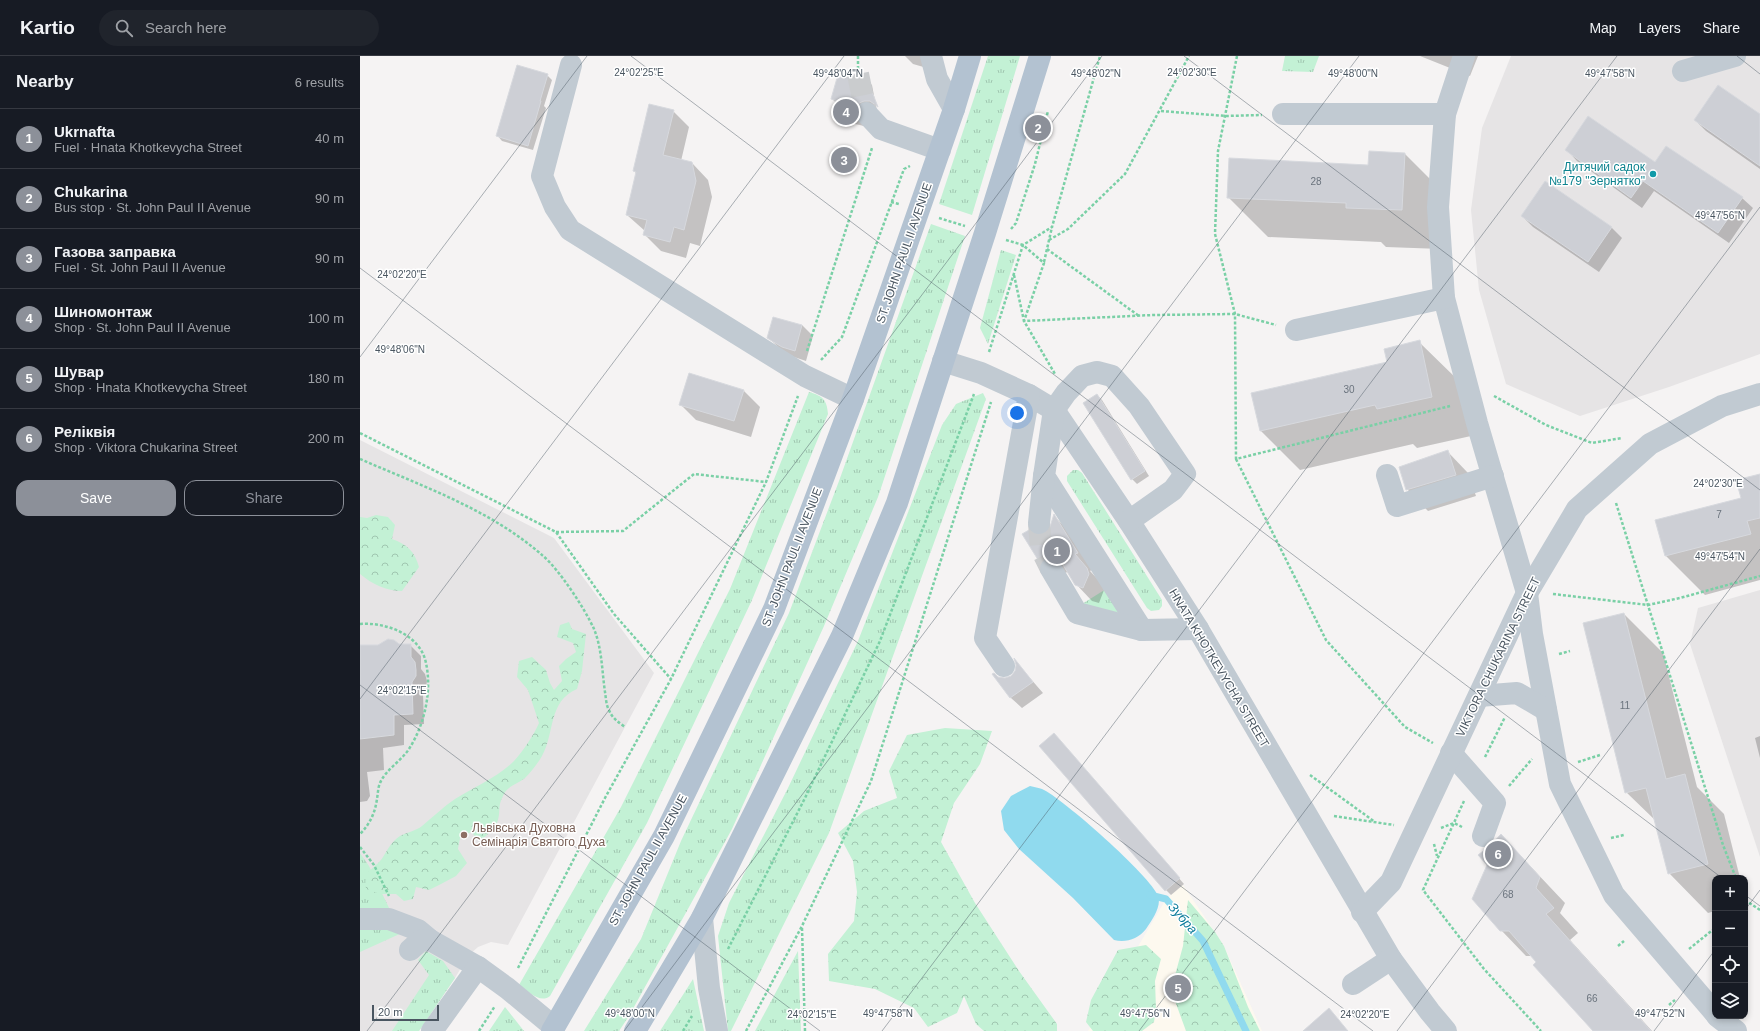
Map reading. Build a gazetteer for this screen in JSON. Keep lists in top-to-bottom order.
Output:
{
  "streets": {
    "main road": ["ST. JOHN PAUL II AVENUE"],
    "street": ["VIKTORA CHUKARINA STREET", "HNATA KHOTKEVYCHA STREET"]
  },
  "crossings": [
    ["VIKTORA CHUKARINA STREET", "HNATA KHOTKEVYCHA STREET"]
  ],
  "water": ["Зубра"],
  "places": ["Дитячий садок №179 \"Зернятко\"", "Львівська Духовна Семінарія Святого Духа"],
  "house_numbers": [
    "28",
    "30",
    "7",
    "11",
    "68",
    "66"
  ],
  "scale_bar": "20 m",
  "page": {
    "header": "Kartio",
    "search": "Search here",
    "nav": ["Map", "Layers", "Share"],
    "heading": ["Nearby", "6 results"],
    "pins": [
      "4",
      "2",
      "3",
      "1",
      "6",
      "5"
    ],
    "list": [
      {
        "mark": "1",
        "name": "Ukrnafta",
        "note": "Fuel · Hnata Khotkevycha Street",
        "value": "40 m"
      },
      {
        "mark": "2",
        "name": "Chukarina",
        "note": "Bus stop · St. John Paul II Avenue",
        "value": "90 m"
      },
      {
        "mark": "3",
        "name": "Газова заправка",
        "note": "Fuel · St. John Paul II Avenue",
        "value": "90 m"
      },
      {
        "mark": "4",
        "name": "Шиномонтаж",
        "note": "Shop · St. John Paul II Avenue",
        "value": "100 m"
      },
      {
        "mark": "5",
        "name": "Шувар",
        "note": "Shop · Hnata Khotkevycha Street",
        "value": "180 m"
      },
      {
        "mark": "6",
        "name": "Реліквія",
        "note": "Shop · Viktora Chukarina Street",
        "value": "200 m"
      }
    ],
    "buttons": ["Save", "Share"],
    "map_buttons": ["+", "−"],
    "scale": "20 m"
  },
  "coordinates": [
    "24°02'25\"E",
    "24°02'30\"E",
    "49°48'04\"N",
    "49°48'02\"N",
    "49°48'00\"N",
    "49°47'58\"N",
    "49°47'56\"N",
    "24°02'20\"E",
    "49°48'06\"N",
    "49°47'54\"N",
    "24°02'15\"E",
    "49°47'52\"N"
  ]
}
